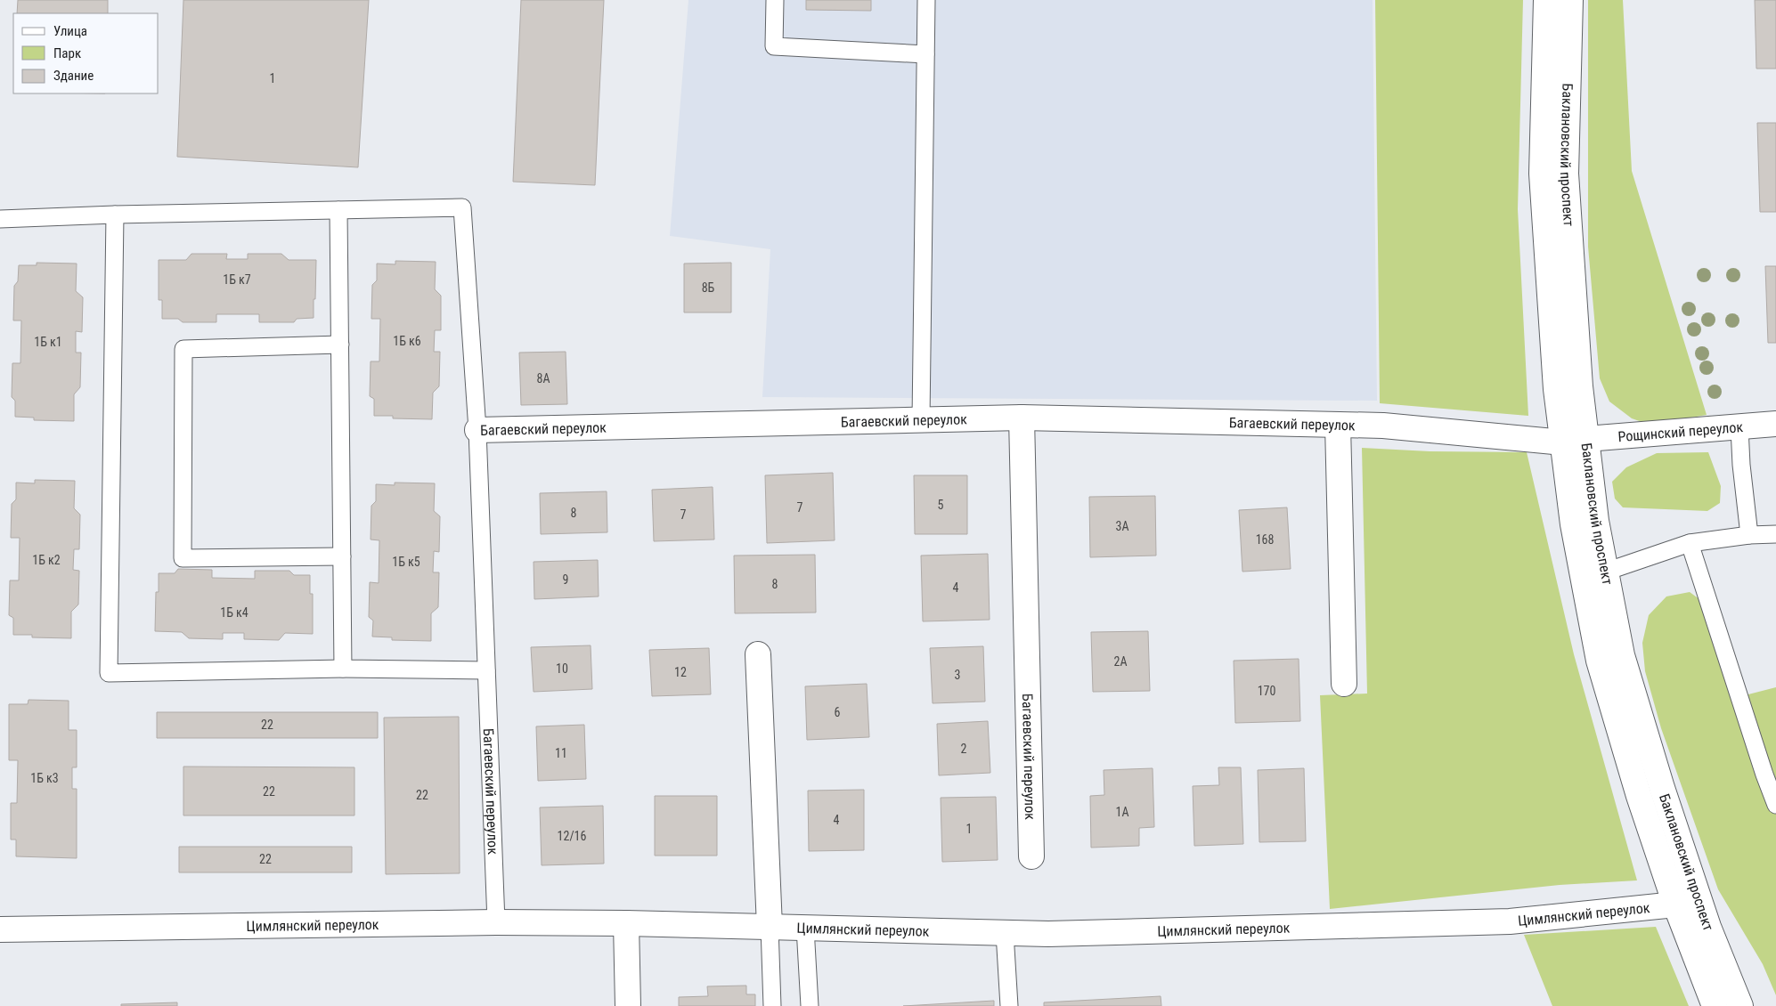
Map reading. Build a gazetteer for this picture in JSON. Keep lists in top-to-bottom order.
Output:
{
  "streets": {
    "street": [
      "Баклановский проспект",
      "Багаевский переулок",
      "Рощинский переулок",
      "Цимлянский переулок"
    ]
  },
  "crossings": [
    ["Баклановский проспект", "Багаевский переулок"],
    ["Баклановский проспект", "Рощинский переулок"],
    ["Баклановский проспект", "Цимлянский переулок"],
    ["Багаевский переулок", "Цимлянский переулок"]
  ],
  "house_numbers": [
    "1",
    "1Б к7",
    "8Б",
    "1Б к6",
    "1Б к1",
    "8А",
    "5",
    "7",
    "8",
    "7",
    "3А",
    "168",
    "1Б к2",
    "1Б к5",
    "9",
    "8",
    "4",
    "1Б к4",
    "2А",
    "10",
    "12",
    "3",
    "170",
    "6",
    "22",
    "2",
    "11",
    "1Б к3",
    "22",
    "22",
    "1А",
    "4",
    "1",
    "12/16",
    "22"
  ],
  "legend": ["Улица", "Парк", "Здание"]
}
